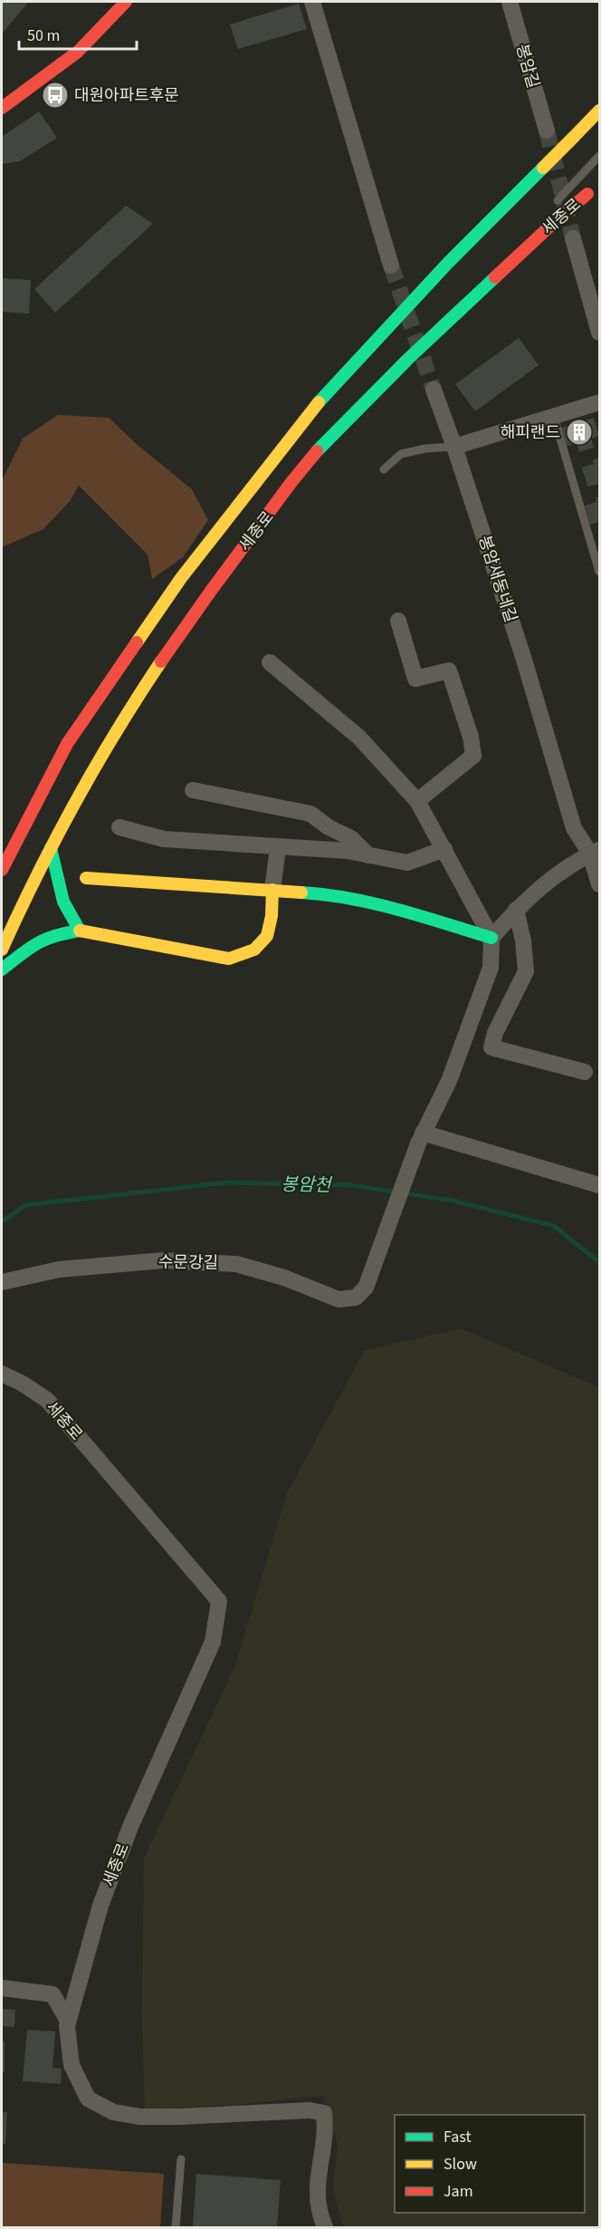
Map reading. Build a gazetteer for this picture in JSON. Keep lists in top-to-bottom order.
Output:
{
  "streets": {
    "main road": ["세종로"],
    "street": ["봉암길", "봉암새동네길", "수문강길"]
  },
  "water": ["봉암천"],
  "places": {
    "bus stop": ["대원아파트후문"],
    "building": ["해피랜드"]
  },
  "legend": ["Fast", "Slow", "Jam"],
  "scale_bar": "50 m"
}
